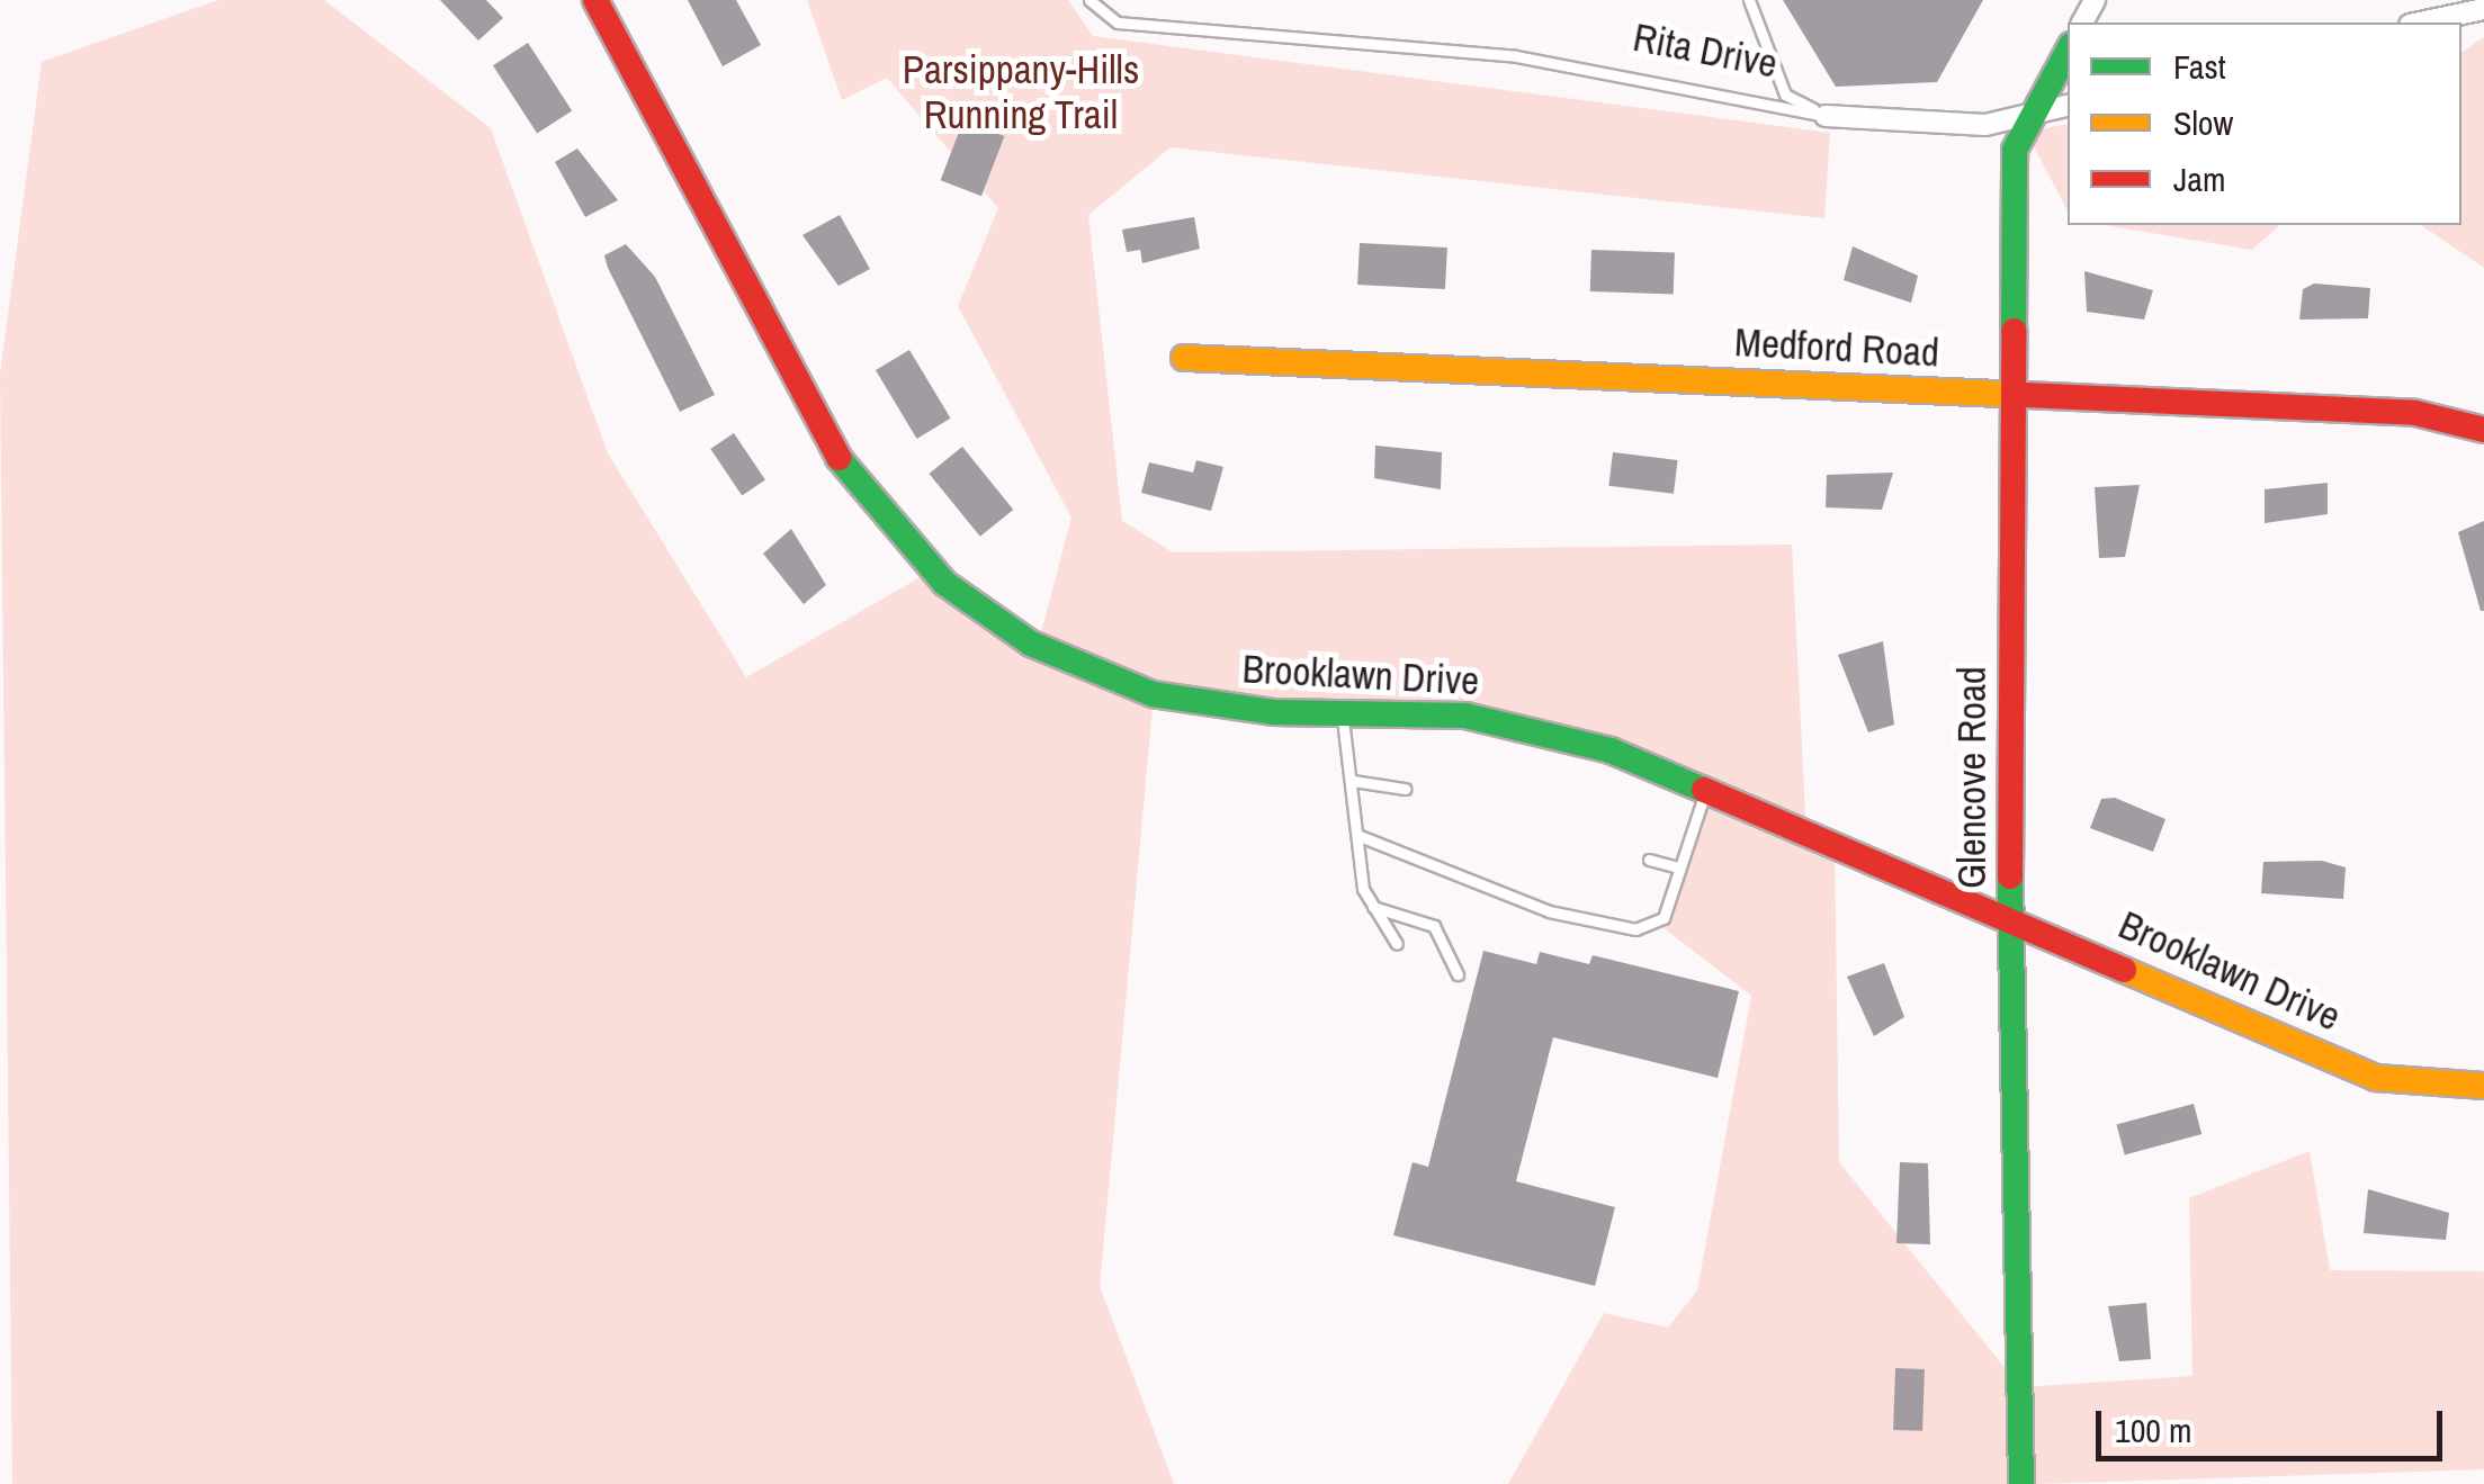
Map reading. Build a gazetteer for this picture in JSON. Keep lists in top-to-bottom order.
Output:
{
  "streets": {
    "street": [
      "Rita Drive",
      "Medford Road",
      "Brooklawn Drive",
      "Glencove Road"
    ]
  },
  "crossings": [
    ["Rita Drive", "Glencove Road"],
    ["Medford Road", "Glencove Road"],
    ["Brooklawn Drive", "Glencove Road"]
  ],
  "parks": ["Parsippany-Hills Running Trail"],
  "legend": ["Fast", "Slow", "Jam"],
  "scale_bar": "100 m"
}
